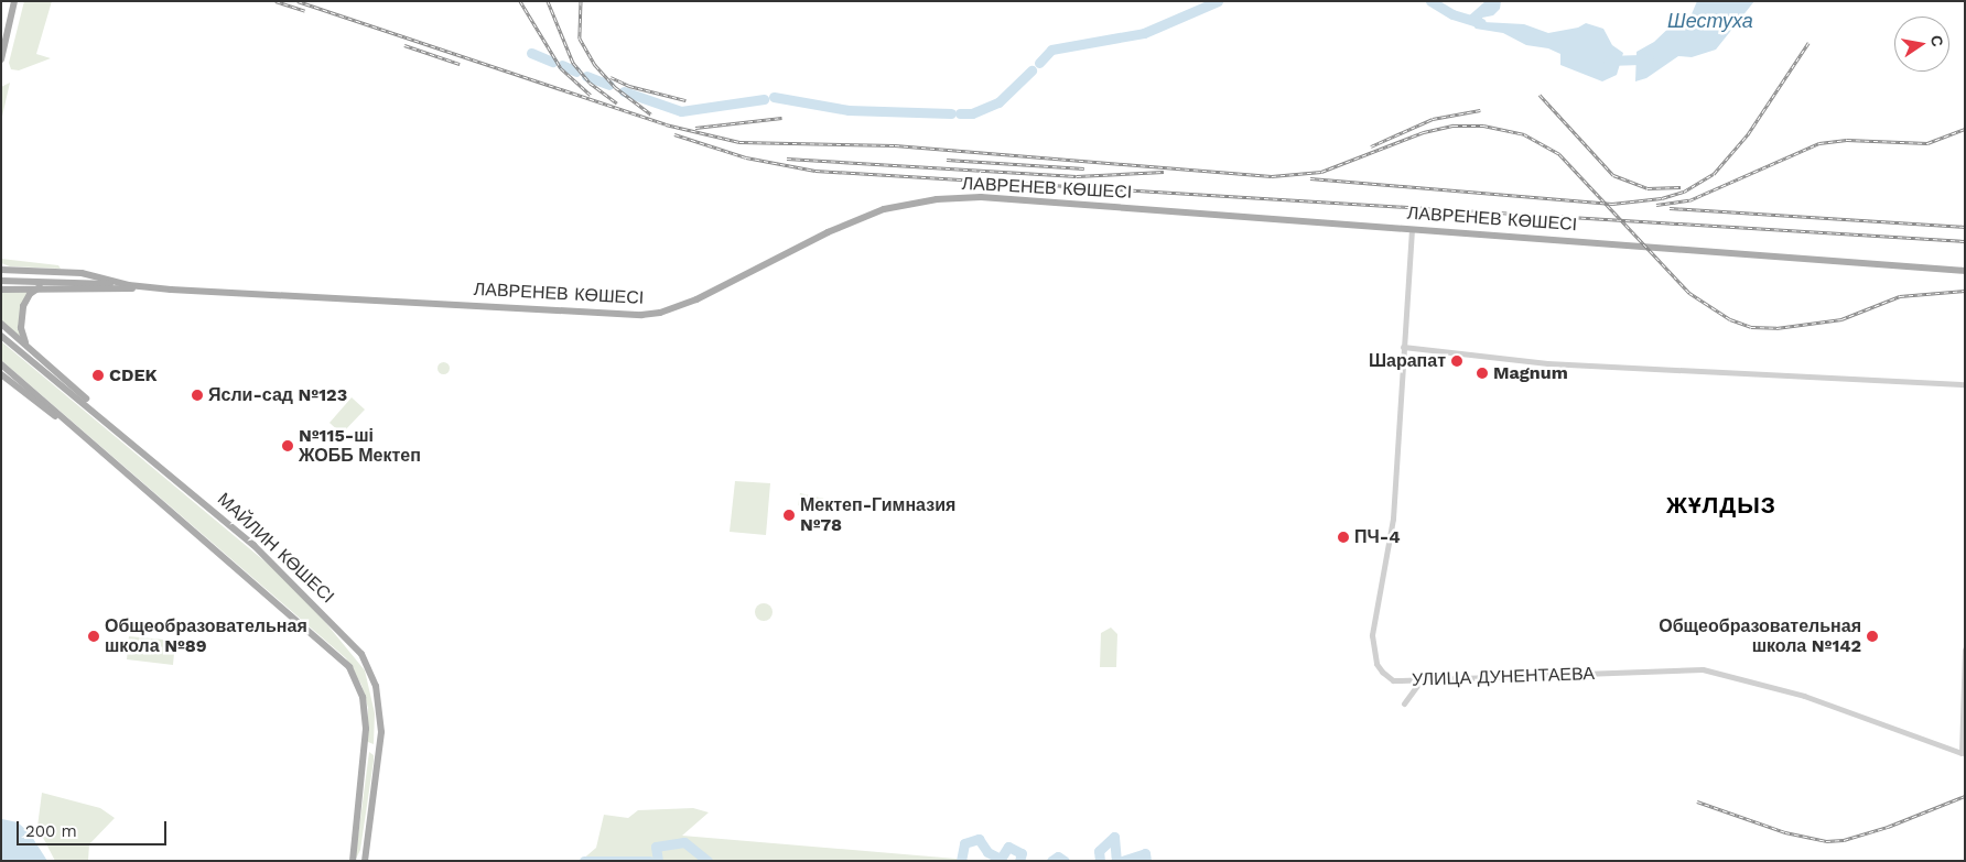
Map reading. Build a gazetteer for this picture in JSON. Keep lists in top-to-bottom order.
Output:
{
  "streets": {
    "main road": ["ЛАВРЕНЕВ КӨШЕСІ", "МАЙЛИН КӨШЕСІ"],
    "street": ["УЛИЦА ДУНЕНТАЕВА"]
  },
  "crossings": [
    ["ЛАВРЕНЕВ КӨШЕСІ", "УЛИЦА ДУНЕНТАЕВА"]
  ],
  "districts": ["ЖҰЛДЫЗ"],
  "water": ["Шестуха"],
  "places": [
    "Шарапат",
    "Magnum",
    "CDEK",
    "Ясли-сад №123",
    "№115-ші ЖОББ Мектеп",
    "Мектеп-Гимназия №78",
    "ПЧ-4",
    "Общеобразовательная школа №89",
    "Общеобразовательная школа №142"
  ],
  "scale_bar": "200 m",
  "north": "right"
}
